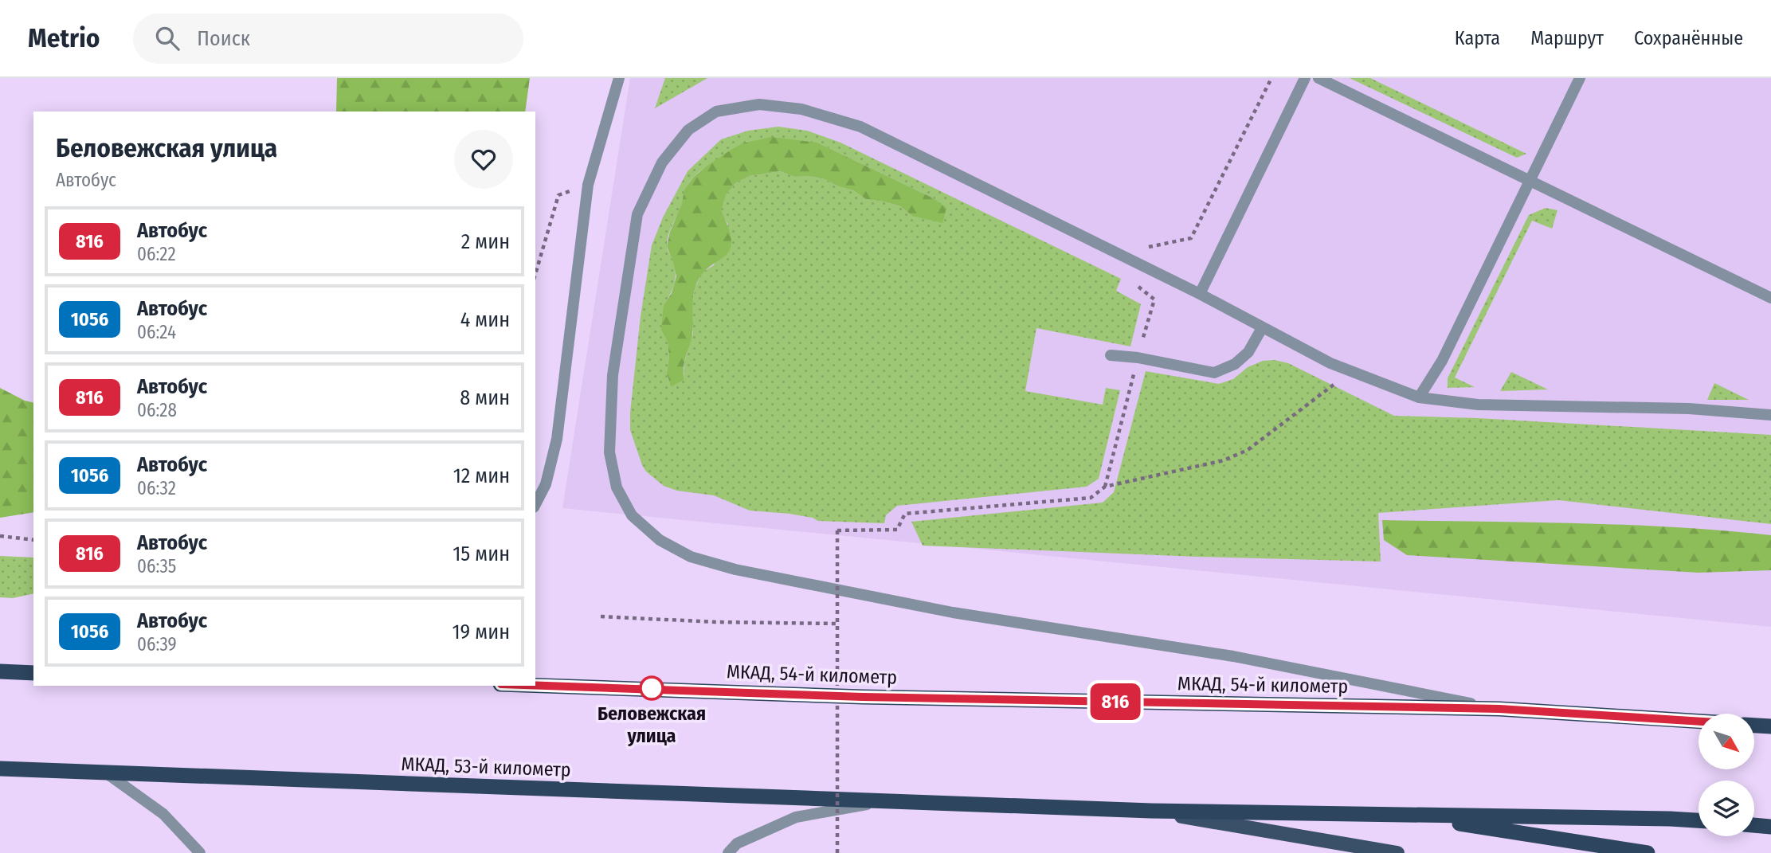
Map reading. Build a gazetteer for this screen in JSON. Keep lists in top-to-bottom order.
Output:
{
  "streets": {
    "highway": ["МКАД, 54-й километр", "МКАД, 53-й километр"]
  },
  "places": ["Беловежская улица"],
  "lines": ["bus line 816"],
  "north": "bottom right",
  "page": {
    "header": "Metrio",
    "search": "Поиск",
    "nav": ["Карта", "Маршрут", "Сохранённые"],
    "on_map": "816",
    "heading": ["Беловежская улица", "Автобус"],
    "list": [
      {
        "mark": "816",
        "name": "Автобус",
        "note": "06:22",
        "value": "2 мин"
      },
      {
        "mark": "1056",
        "name": "Автобус",
        "note": "06:24",
        "value": "4 мин"
      },
      {
        "mark": "816",
        "name": "Автобус",
        "note": "06:28",
        "value": "8 мин"
      },
      {
        "mark": "1056",
        "name": "Автобус",
        "note": "06:32",
        "value": "12 мин"
      },
      {
        "mark": "816",
        "name": "Автобус",
        "note": "06:35",
        "value": "15 мин"
      },
      {
        "mark": "1056",
        "name": "Автобус",
        "note": "06:39",
        "value": "19 мин"
      }
    ]
  }
}
